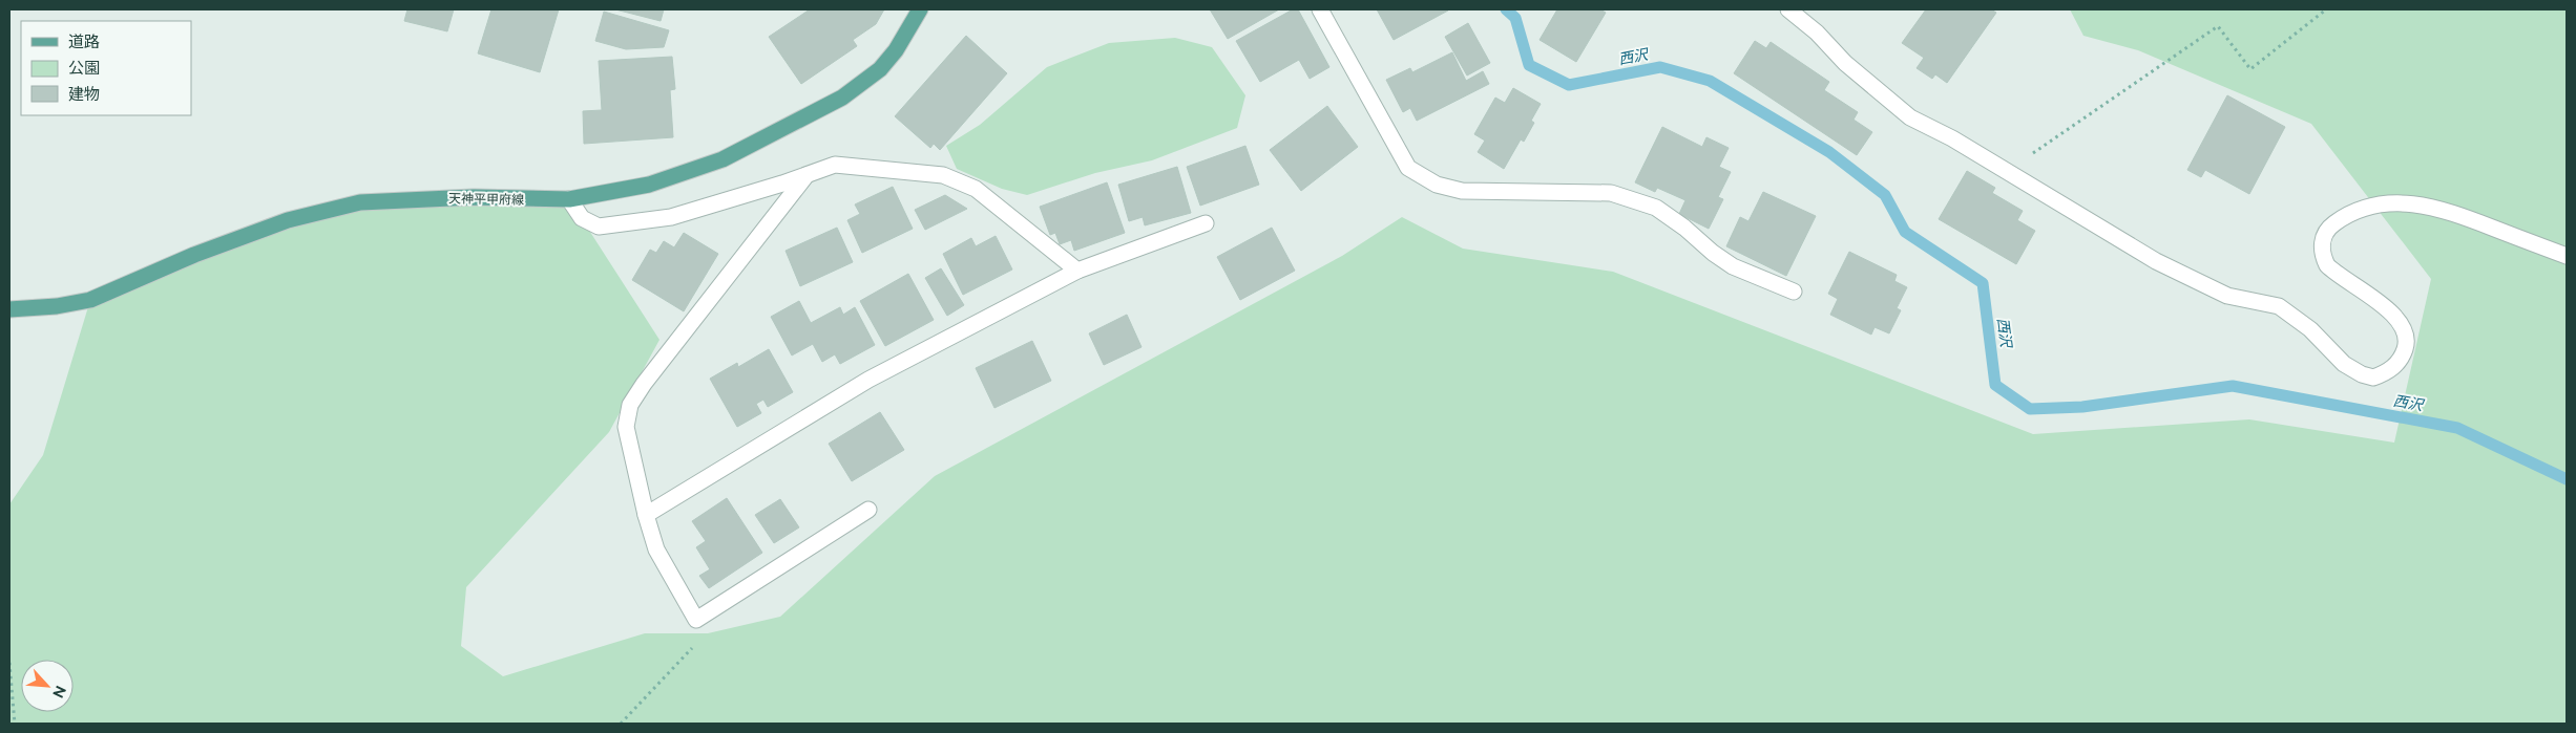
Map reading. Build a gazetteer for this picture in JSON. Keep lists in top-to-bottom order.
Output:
{
  "streets": {
    "main road": ["天神平甲府線"]
  },
  "water": ["西沢"],
  "legend": ["道路", "公園", "建物"],
  "north": "bottom right"
}
